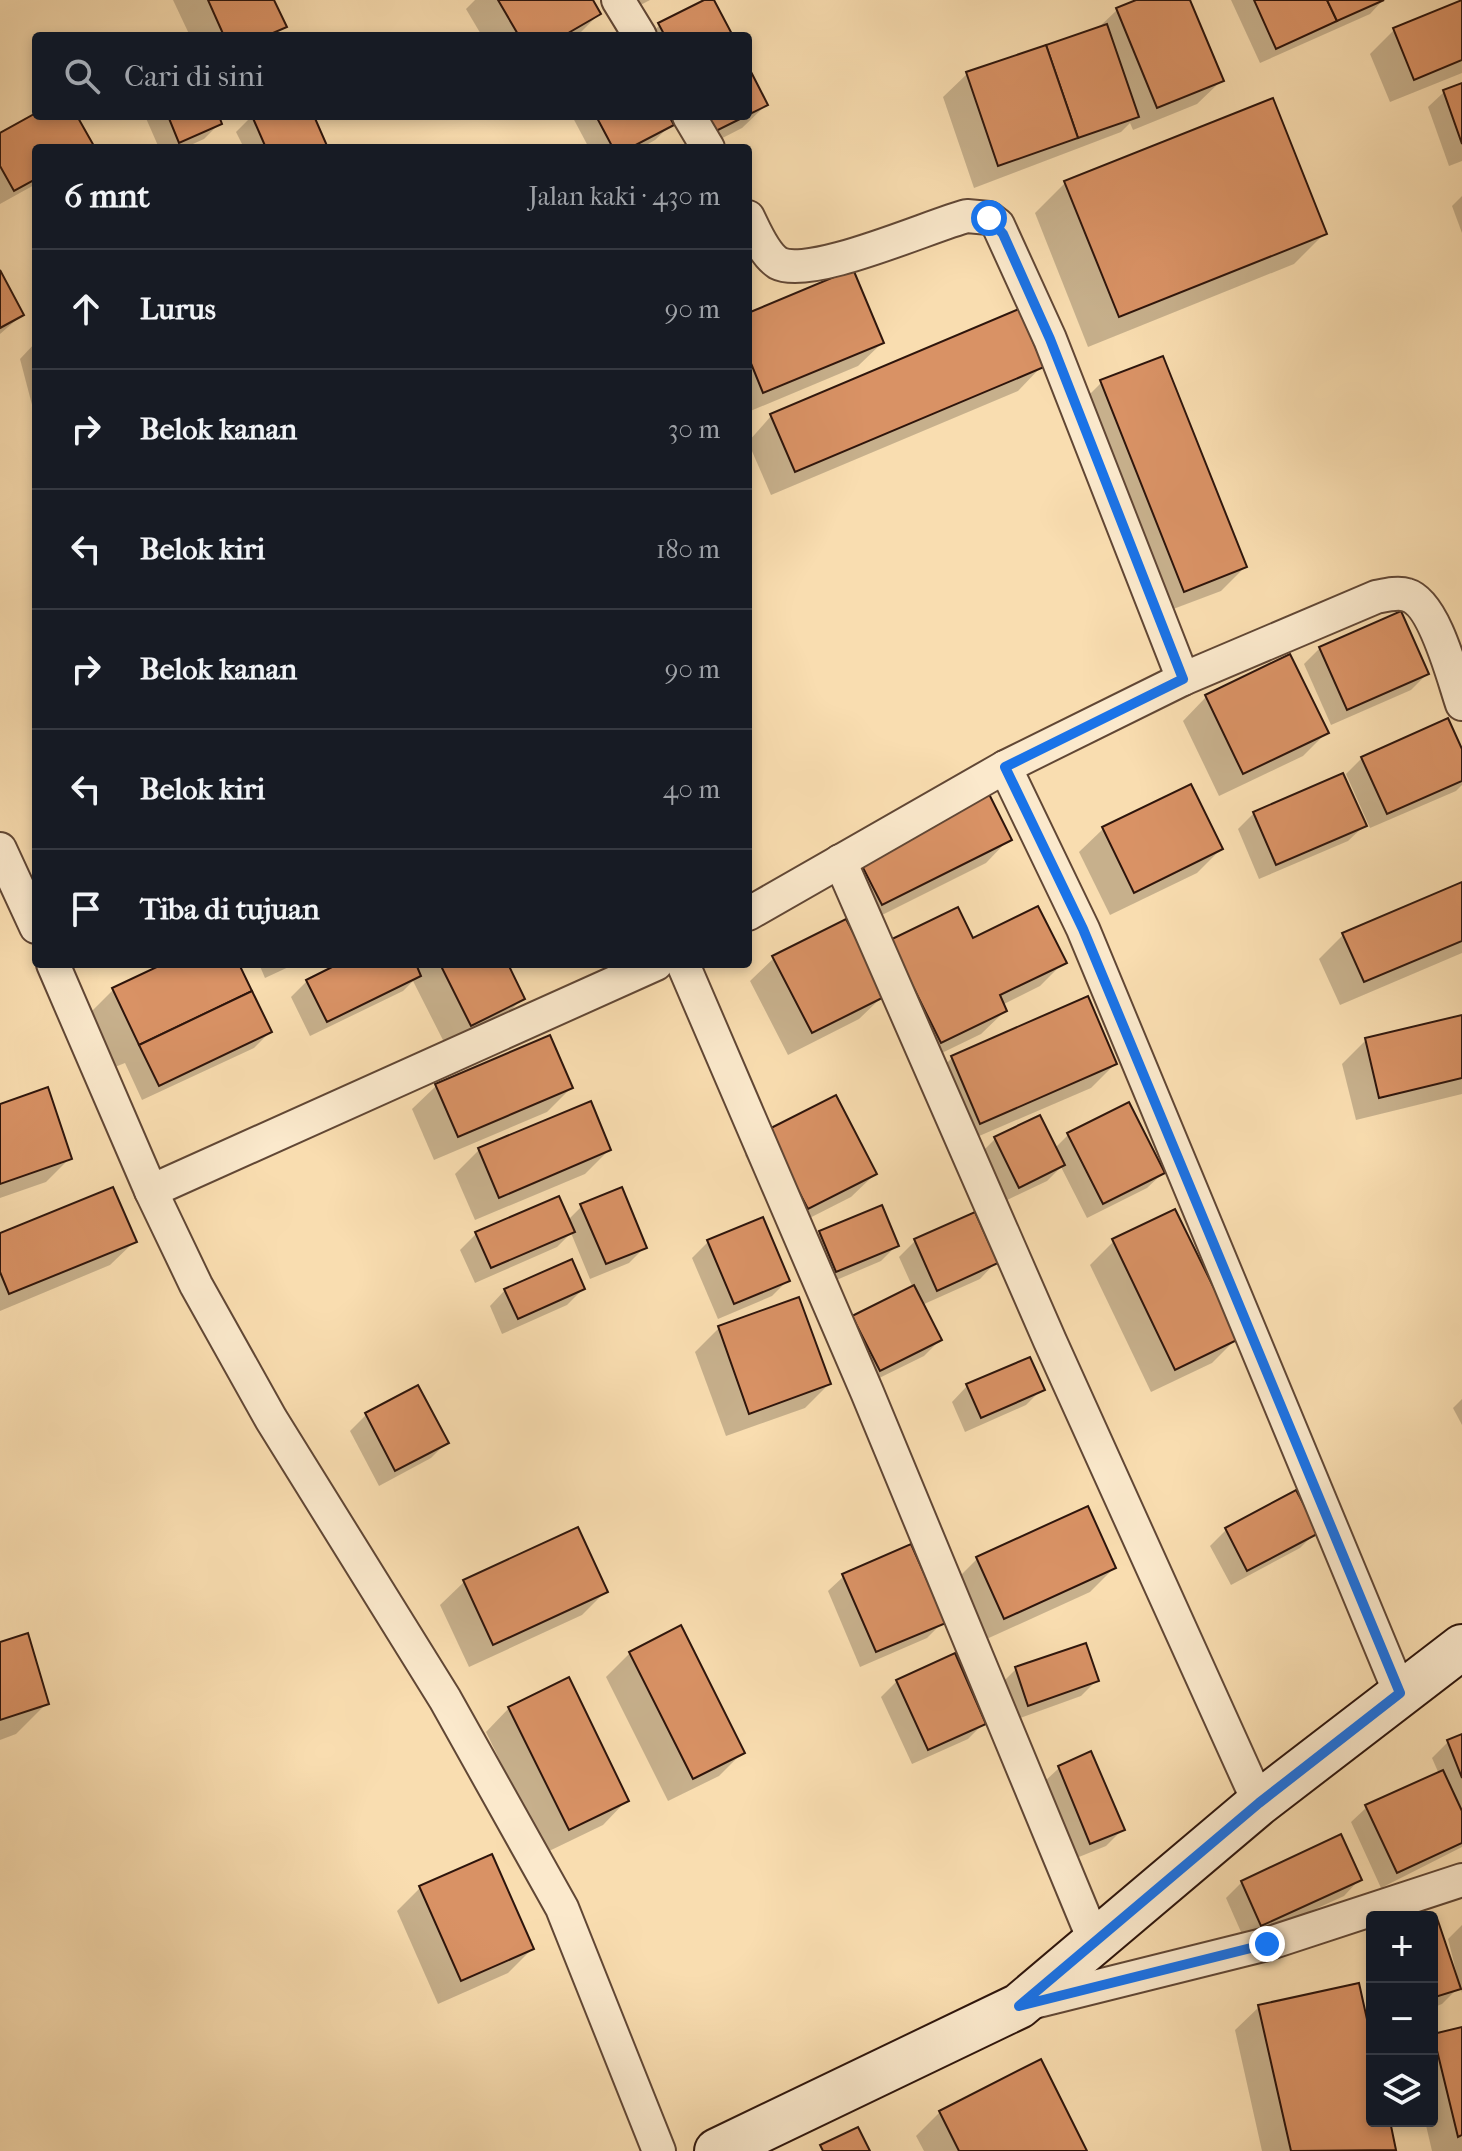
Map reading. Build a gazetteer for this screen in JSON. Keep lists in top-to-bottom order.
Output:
{
  "page": {
    "search": "Cari di sini",
    "heading": ["6 mnt", "Jalan kaki · 430 m"],
    "list": [
      ["Lurus", "90 m"],
      ["Belok kanan", "30 m"],
      ["Belok kiri", "180 m"],
      ["Belok kanan", "90 m"],
      ["Belok kiri", "40 m"],
      "Tiba di tujuan"
    ],
    "map_buttons": ["+", "−"]
  }
}
